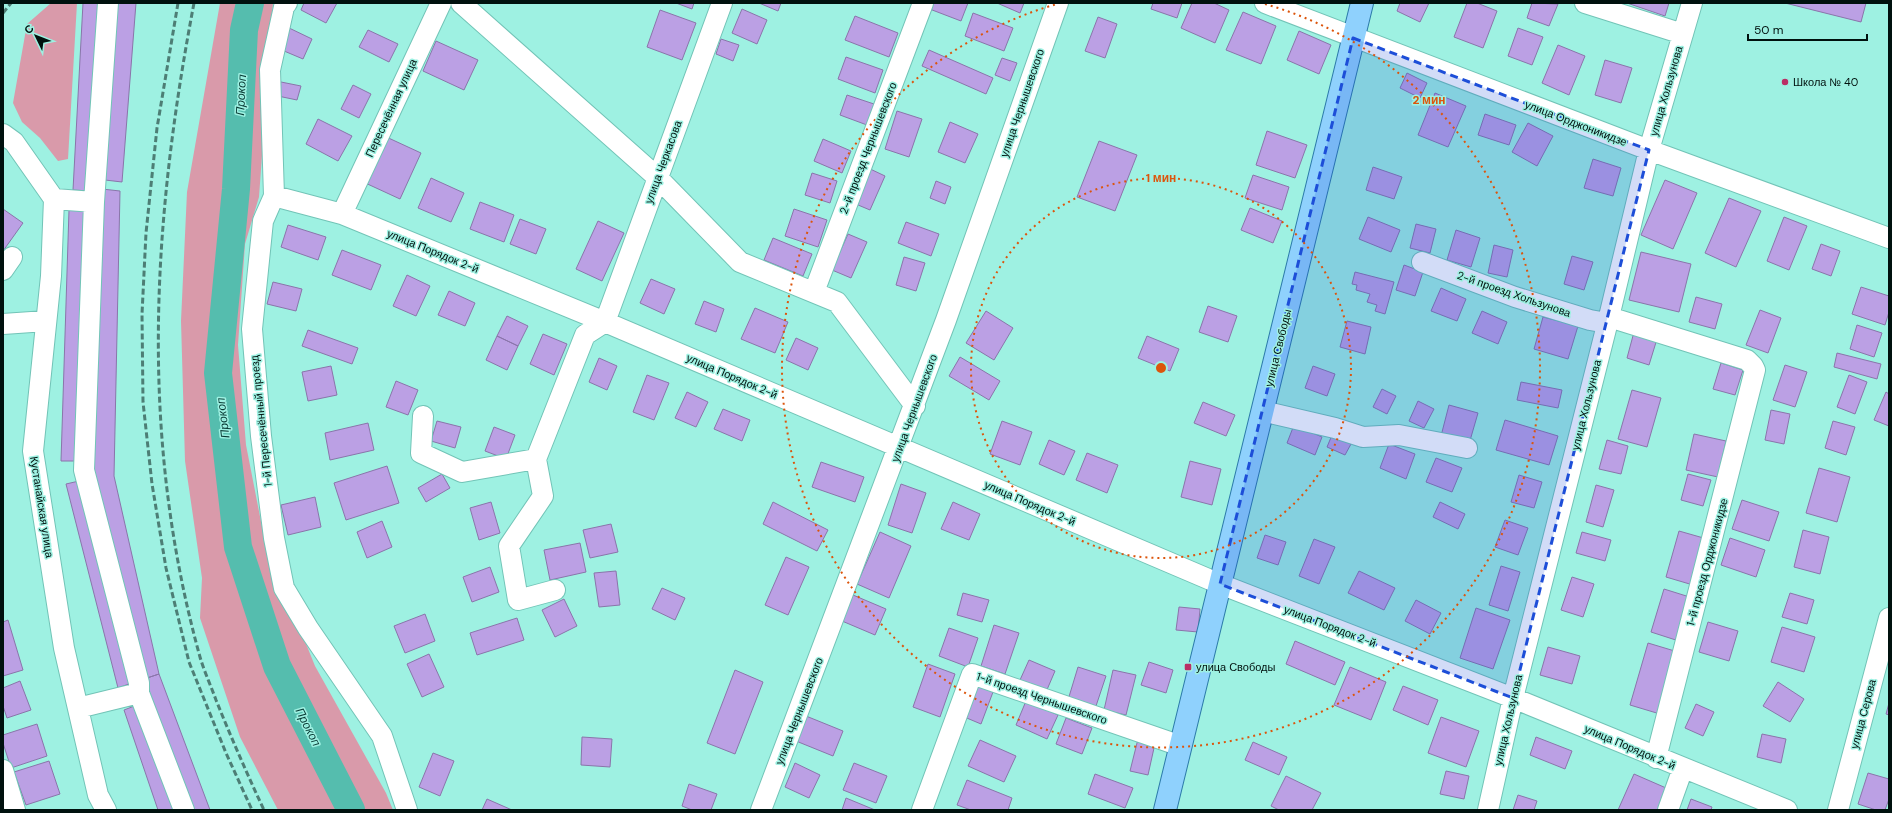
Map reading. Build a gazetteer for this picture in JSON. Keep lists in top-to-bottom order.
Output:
{
  "streets": {
    "main road": ["улица Свободы"],
    "street": [
      "улица Хользунова",
      "улица Чернышевского",
      "Пересечённая улица",
      "улица Орджоникидзе",
      "2-й проезд Чернышевского",
      "улица Черкасова",
      "улица Порядок 2-й",
      "2-й проезд Хользунова",
      "1-й Пересечённый проезд",
      "Кустанайская улица",
      "1-й проезд Орджоникидзе",
      "1-й проезд Чернышевского",
      "улица Серова"
    ]
  },
  "crossings": [
    ["улица Хользунова", "улица Орджоникидзе"],
    ["улица Хользунова", "улица Порядок 2-й"],
    ["улица Хользунова", "2-й проезд Хользунова"],
    ["улица Чернышевского", "улица Порядок 2-й"],
    ["Пересечённая улица", "улица Порядок 2-й"],
    ["улица Орджоникидзе", "улица Свободы"],
    ["улица Черкасова", "улица Порядок 2-й"],
    ["улица Порядок 2-й", "улица Свободы"],
    ["улица Порядок 2-й", "1-й Пересечённый проезд"],
    ["улица Порядок 2-й", "1-й проезд Орджоникидзе"],
    ["2-й проезд Хользунова", "1-й проезд Орджоникидзе"],
    ["улица Свободы", "1-й проезд Чернышевского"]
  ],
  "water": ["Прокоп"],
  "places": {
    "other": ["Школа № 40"],
    "transit": ["улица Свободы"]
  },
  "scale_bar": "50 m",
  "north": "top left",
  "rings": ["2 мин", "1 мин"]
}
